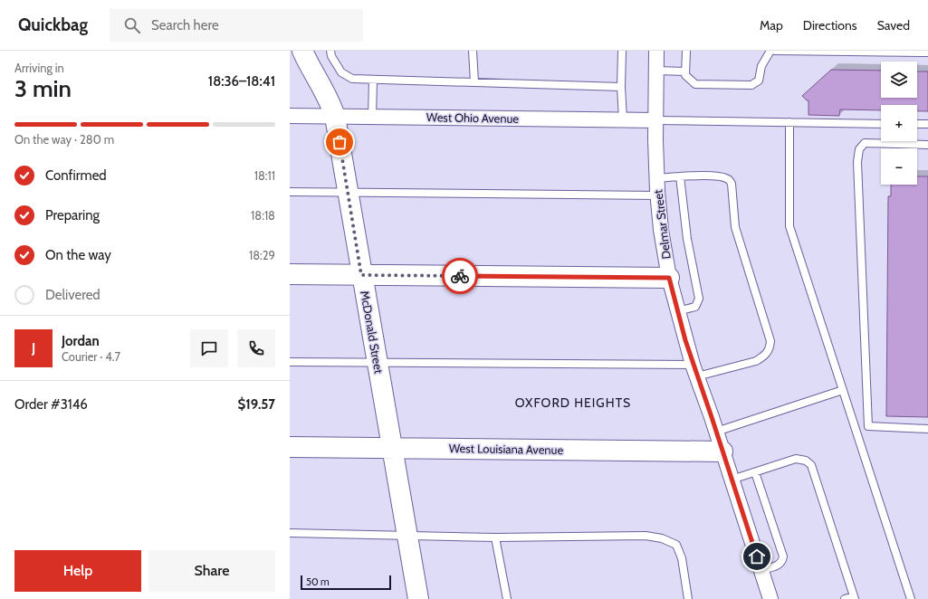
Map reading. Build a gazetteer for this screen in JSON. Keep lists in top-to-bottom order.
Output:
{
  "streets": {
    "street": [
      "West Ohio Avenue",
      "Delmar Street",
      "McDonald Street",
      "West Louisiana Avenue"
    ]
  },
  "crossings": [
    ["West Ohio Avenue", "Delmar Street"],
    ["West Ohio Avenue", "McDonald Street"],
    ["Delmar Street", "West Louisiana Avenue"],
    ["McDonald Street", "West Louisiana Avenue"]
  ],
  "districts": ["OXFORD HEIGHTS"],
  "scale_bar": "50 m",
  "page": {
    "header": "Quickbag",
    "search": "Search here",
    "nav": ["Map", "Directions", "Saved"],
    "heading": ["3 min", "Arriving in", "18:36–18:41"],
    "panel": [
      "Jordan",
      "Courier · 4.7",
      "Order #3146",
      "$19.57"
    ],
    "map_buttons": ["+", "−"],
    "bar": "On the way · 280 m",
    "list": [
      ["Confirmed", "18:11"],
      ["Preparing", "18:18"],
      ["On the way", "18:29"],
      "Delivered"
    ],
    "round": "J",
    "buttons": ["Help", "Share"],
    "scale": "50 m"
  }
}
